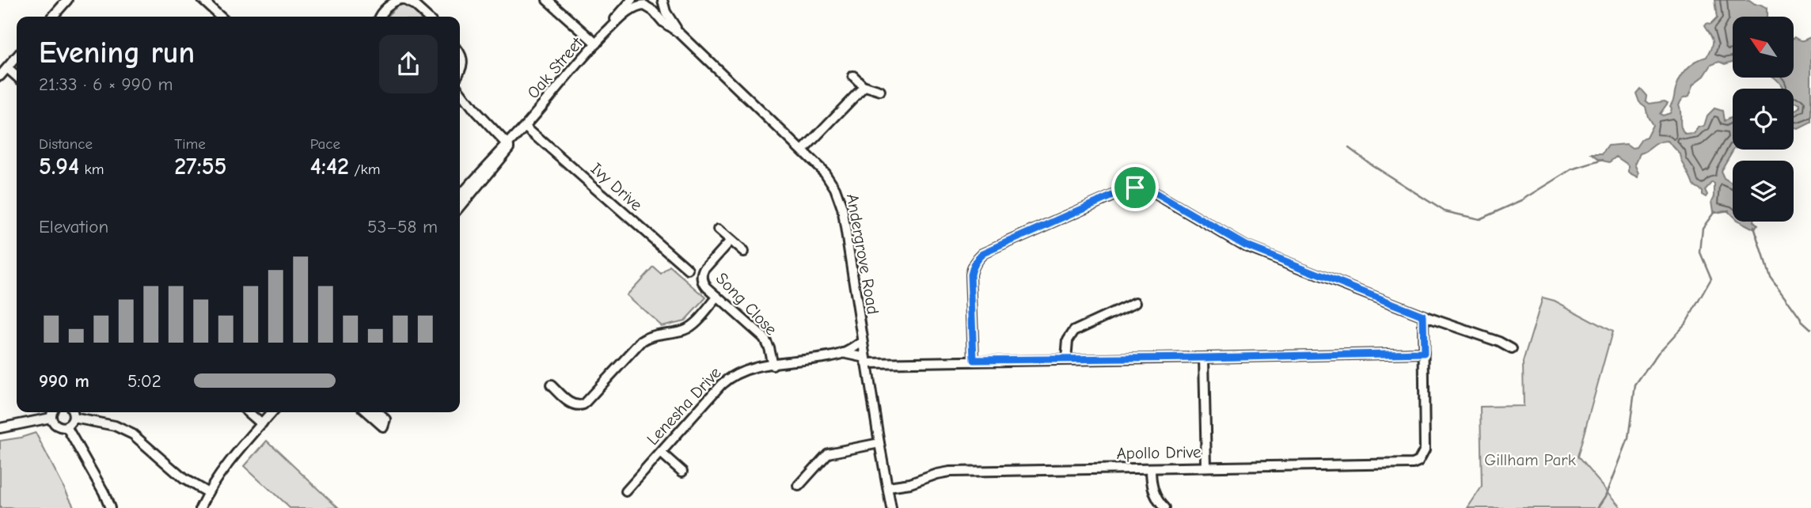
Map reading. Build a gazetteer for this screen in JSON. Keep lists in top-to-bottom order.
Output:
{
  "streets": {
    "street": [
      "Oak Street",
      "Ivy Drive",
      "Andergrove Road",
      "Song Close",
      "Lenesha Drive",
      "Apollo Drive"
    ]
  },
  "crossings": [
    ["Oak Street", "Ivy Drive"],
    ["Oak Street", "Andergrove Road"],
    ["Andergrove Road", "Lenesha Drive"],
    ["Andergrove Road", "Apollo Drive"],
    ["Song Close", "Lenesha Drive"]
  ],
  "parks": ["Gillham Park"],
  "north": "top left",
  "page": {
    "heading": ["Evening run", "21:33 · 6 × 990 m"],
    "stats": [
      ["Distance", "5.94 km"],
      ["Time", "27:55"],
      ["Pace", "4:42 /km"]
    ],
    "chart": ["Elevation", "53–58 m"],
    "list": [
      {
        "name": "990 m",
        "note": "5:02"
      }
    ]
  }
}
